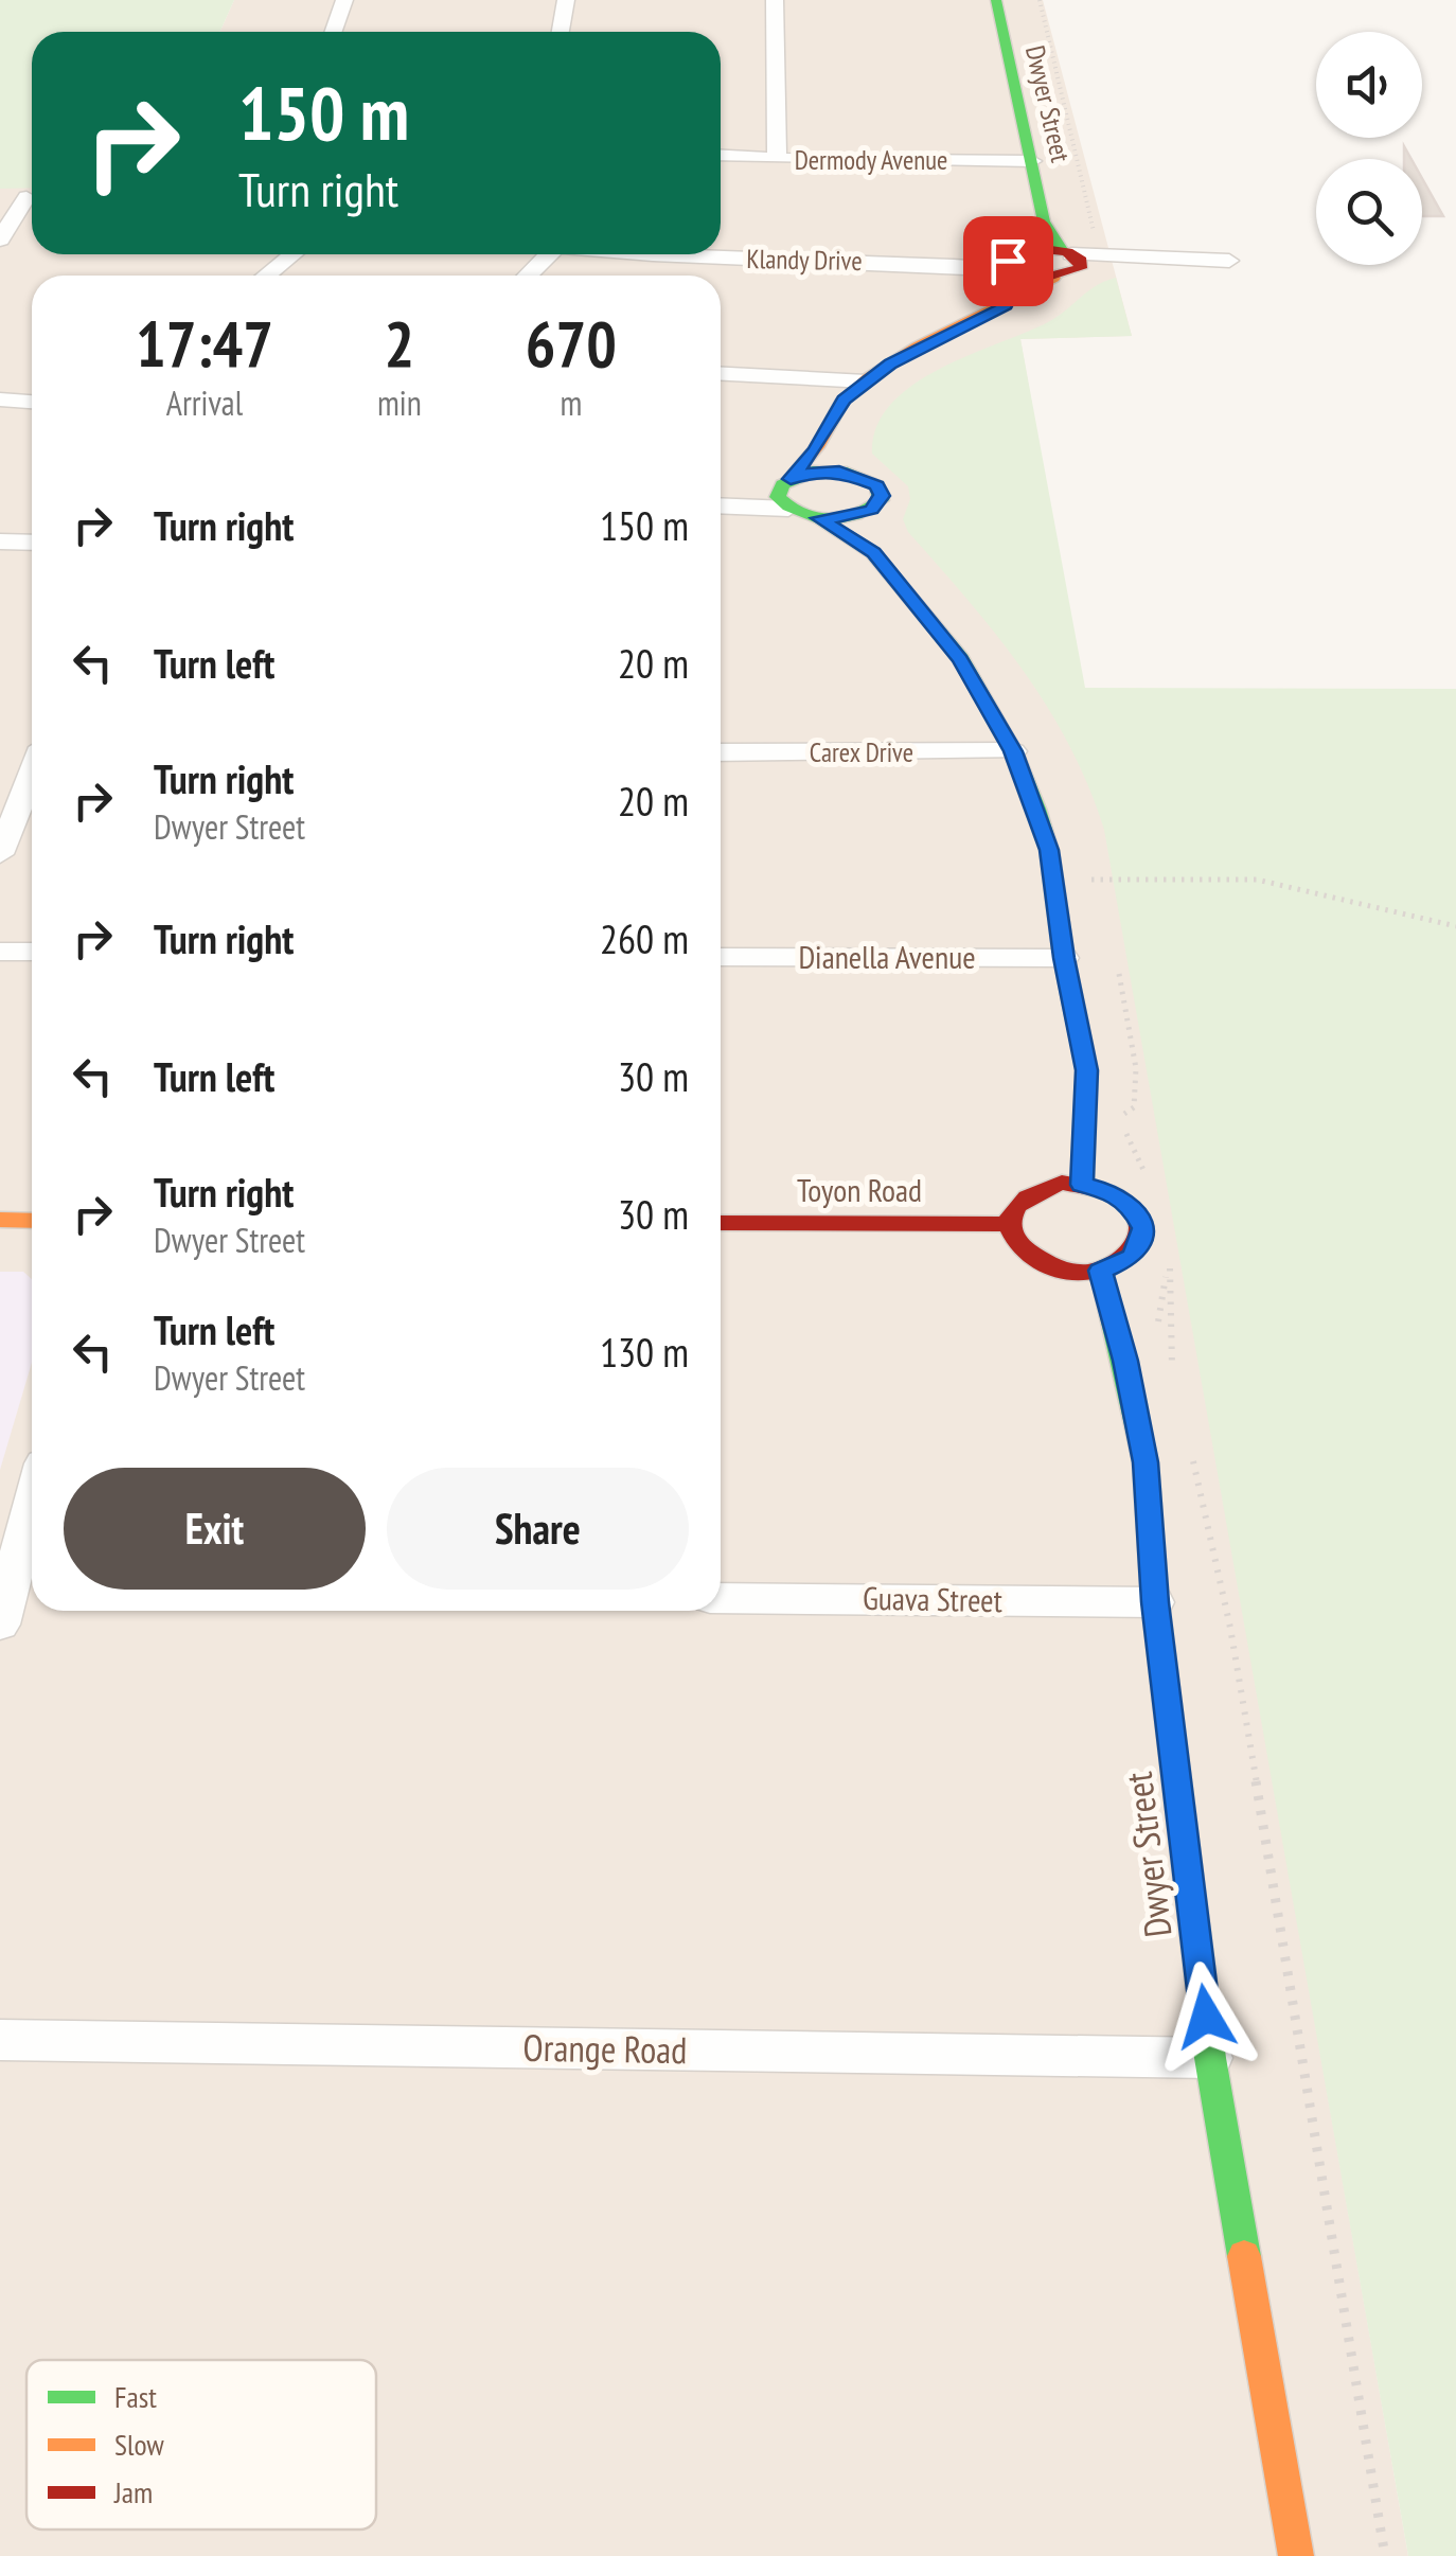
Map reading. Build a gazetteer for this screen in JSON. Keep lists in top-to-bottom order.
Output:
{
  "streets": {
    "street": [
      "Dwyer Street",
      "Dermody Avenue",
      "Klandy Drive",
      "Carex Drive",
      "Dianella Avenue",
      "Toyon Road",
      "Guava Street",
      "Orange Road"
    ]
  },
  "crossings": [
    ["Dwyer Street", "Dermody Avenue"],
    ["Dwyer Street", "Toyon Road"],
    ["Dwyer Street", "Guava Street"],
    ["Dwyer Street", "Orange Road"]
  ],
  "legend": ["Fast", "Slow", "Jam"],
  "page": {
    "turn": ["150 m", "Turn right"],
    "eta": [
      "17:47",
      "Arrival",
      "2",
      "min",
      "670",
      "m"
    ],
    "list": [
      {
        "name": "Turn right",
        "value": "150 m"
      },
      {
        "name": "Turn left",
        "value": "20 m"
      },
      {
        "name": "Turn right",
        "note": "Dwyer Street",
        "value": "20 m"
      },
      {
        "name": "Turn right",
        "value": "260 m"
      },
      {
        "name": "Turn left",
        "value": "30 m"
      },
      {
        "name": "Turn right",
        "note": "Dwyer Street",
        "value": "30 m"
      },
      {
        "name": "Turn left",
        "note": "Dwyer Street",
        "value": "130 m"
      }
    ],
    "buttons": ["Exit", "Share"]
  }
}
